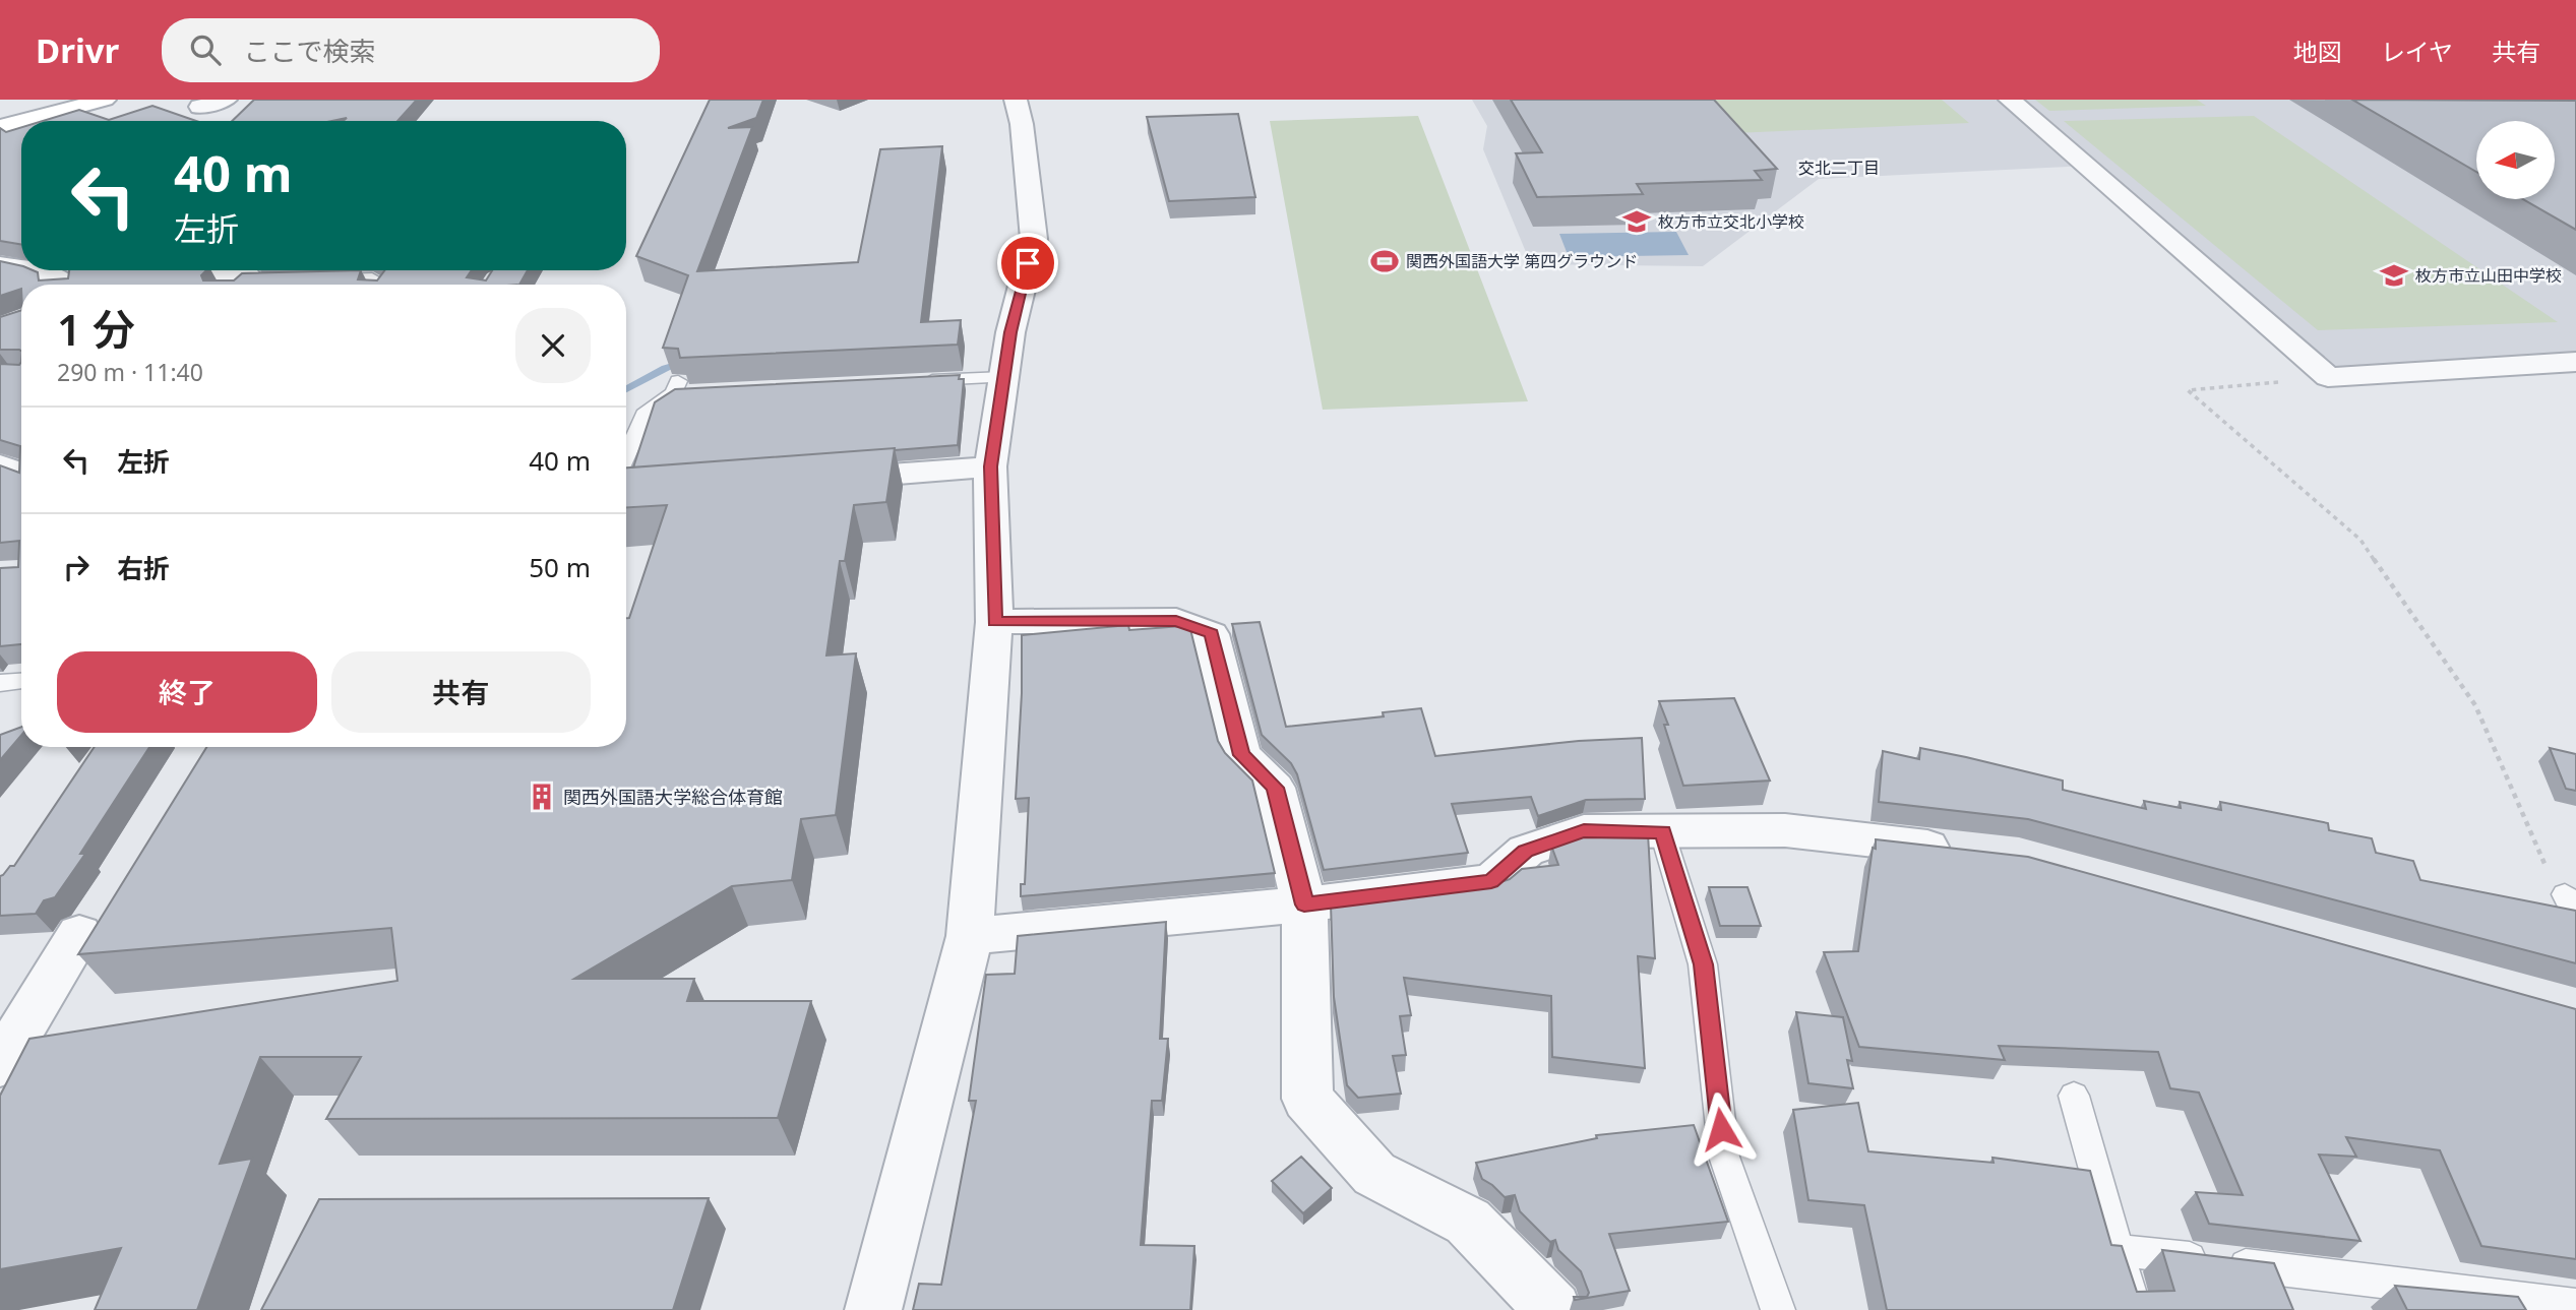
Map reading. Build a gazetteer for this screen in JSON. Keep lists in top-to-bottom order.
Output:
{
  "districts": ["交北二丁目"],
  "places": {
    "school or university": ["枚方市立交北小学校", "枚方市立山田中学校"],
    "sports": ["関西外国語大学 第四グラウンド"],
    "building": ["関西外国語大学総合体育館"]
  },
  "north": "left",
  "page": {
    "header": "Drivr",
    "search": "ここで検索",
    "nav": ["地図", "レイヤ", "共有"],
    "turn": ["40 m", "左折"],
    "heading": ["1 分", "290 m · 11:40"],
    "list": [
      {
        "name": "左折",
        "value": "40 m"
      },
      {
        "name": "右折",
        "value": "50 m"
      }
    ],
    "buttons": ["終了", "共有"]
  }
}
